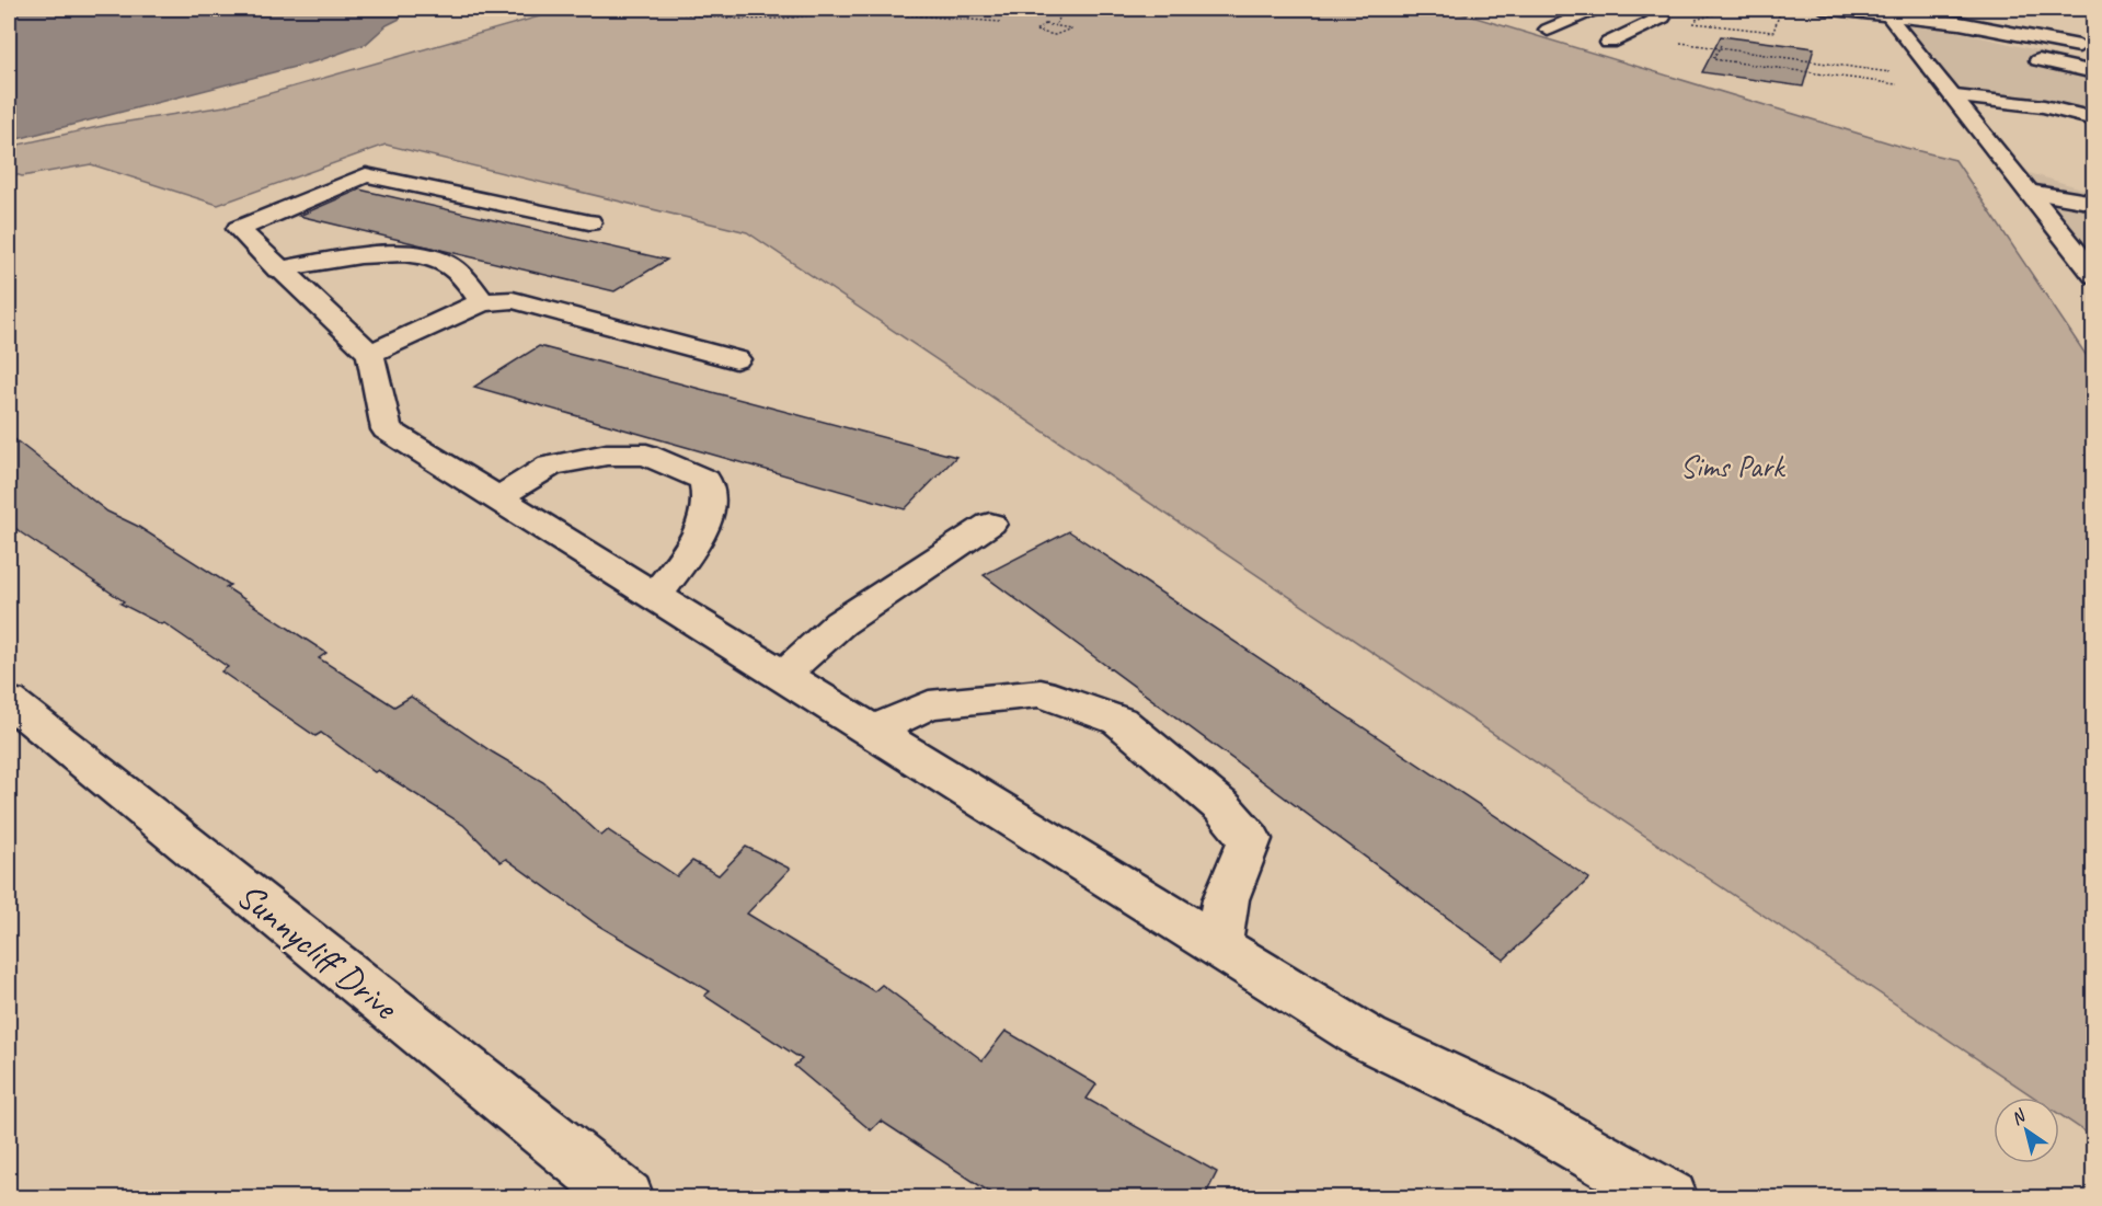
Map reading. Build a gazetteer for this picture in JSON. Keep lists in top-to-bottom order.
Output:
{
  "streets": {
    "main road": ["Sunnycliff Drive"]
  },
  "parks": ["Sims Park"],
  "north": "top left"
}
